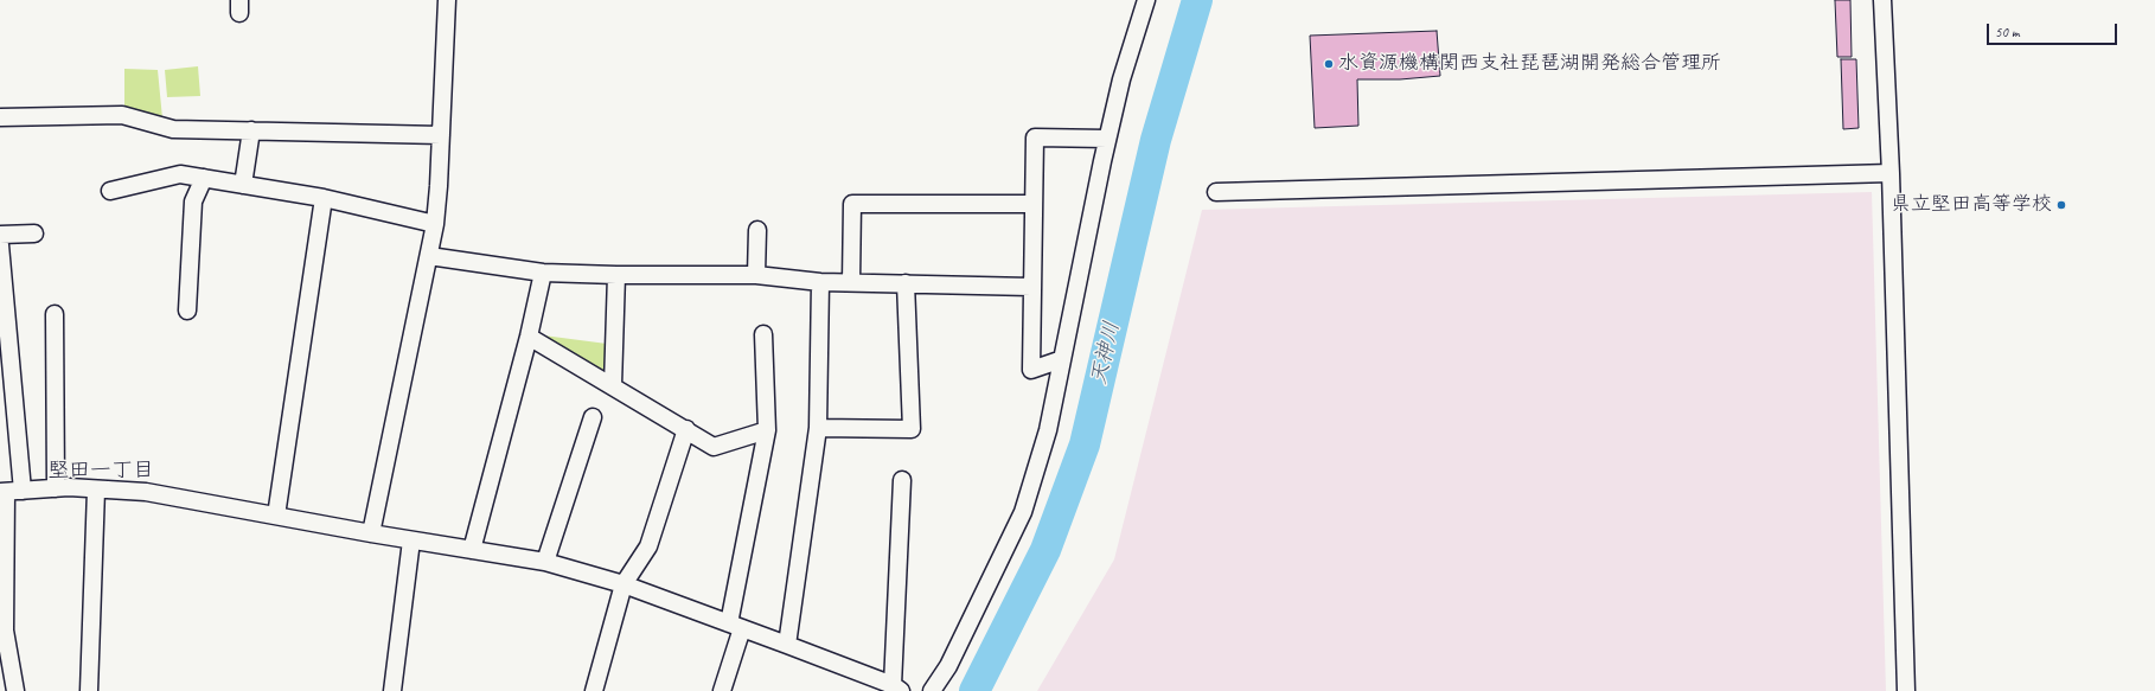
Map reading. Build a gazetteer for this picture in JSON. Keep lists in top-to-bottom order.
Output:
{
  "districts": ["堅田一丁目"],
  "water": ["天神川"],
  "places": ["水資源機構関西支社琵琶湖開発総合管理所", "県立堅田高等学校"],
  "scale_bar": "50 m"
}
